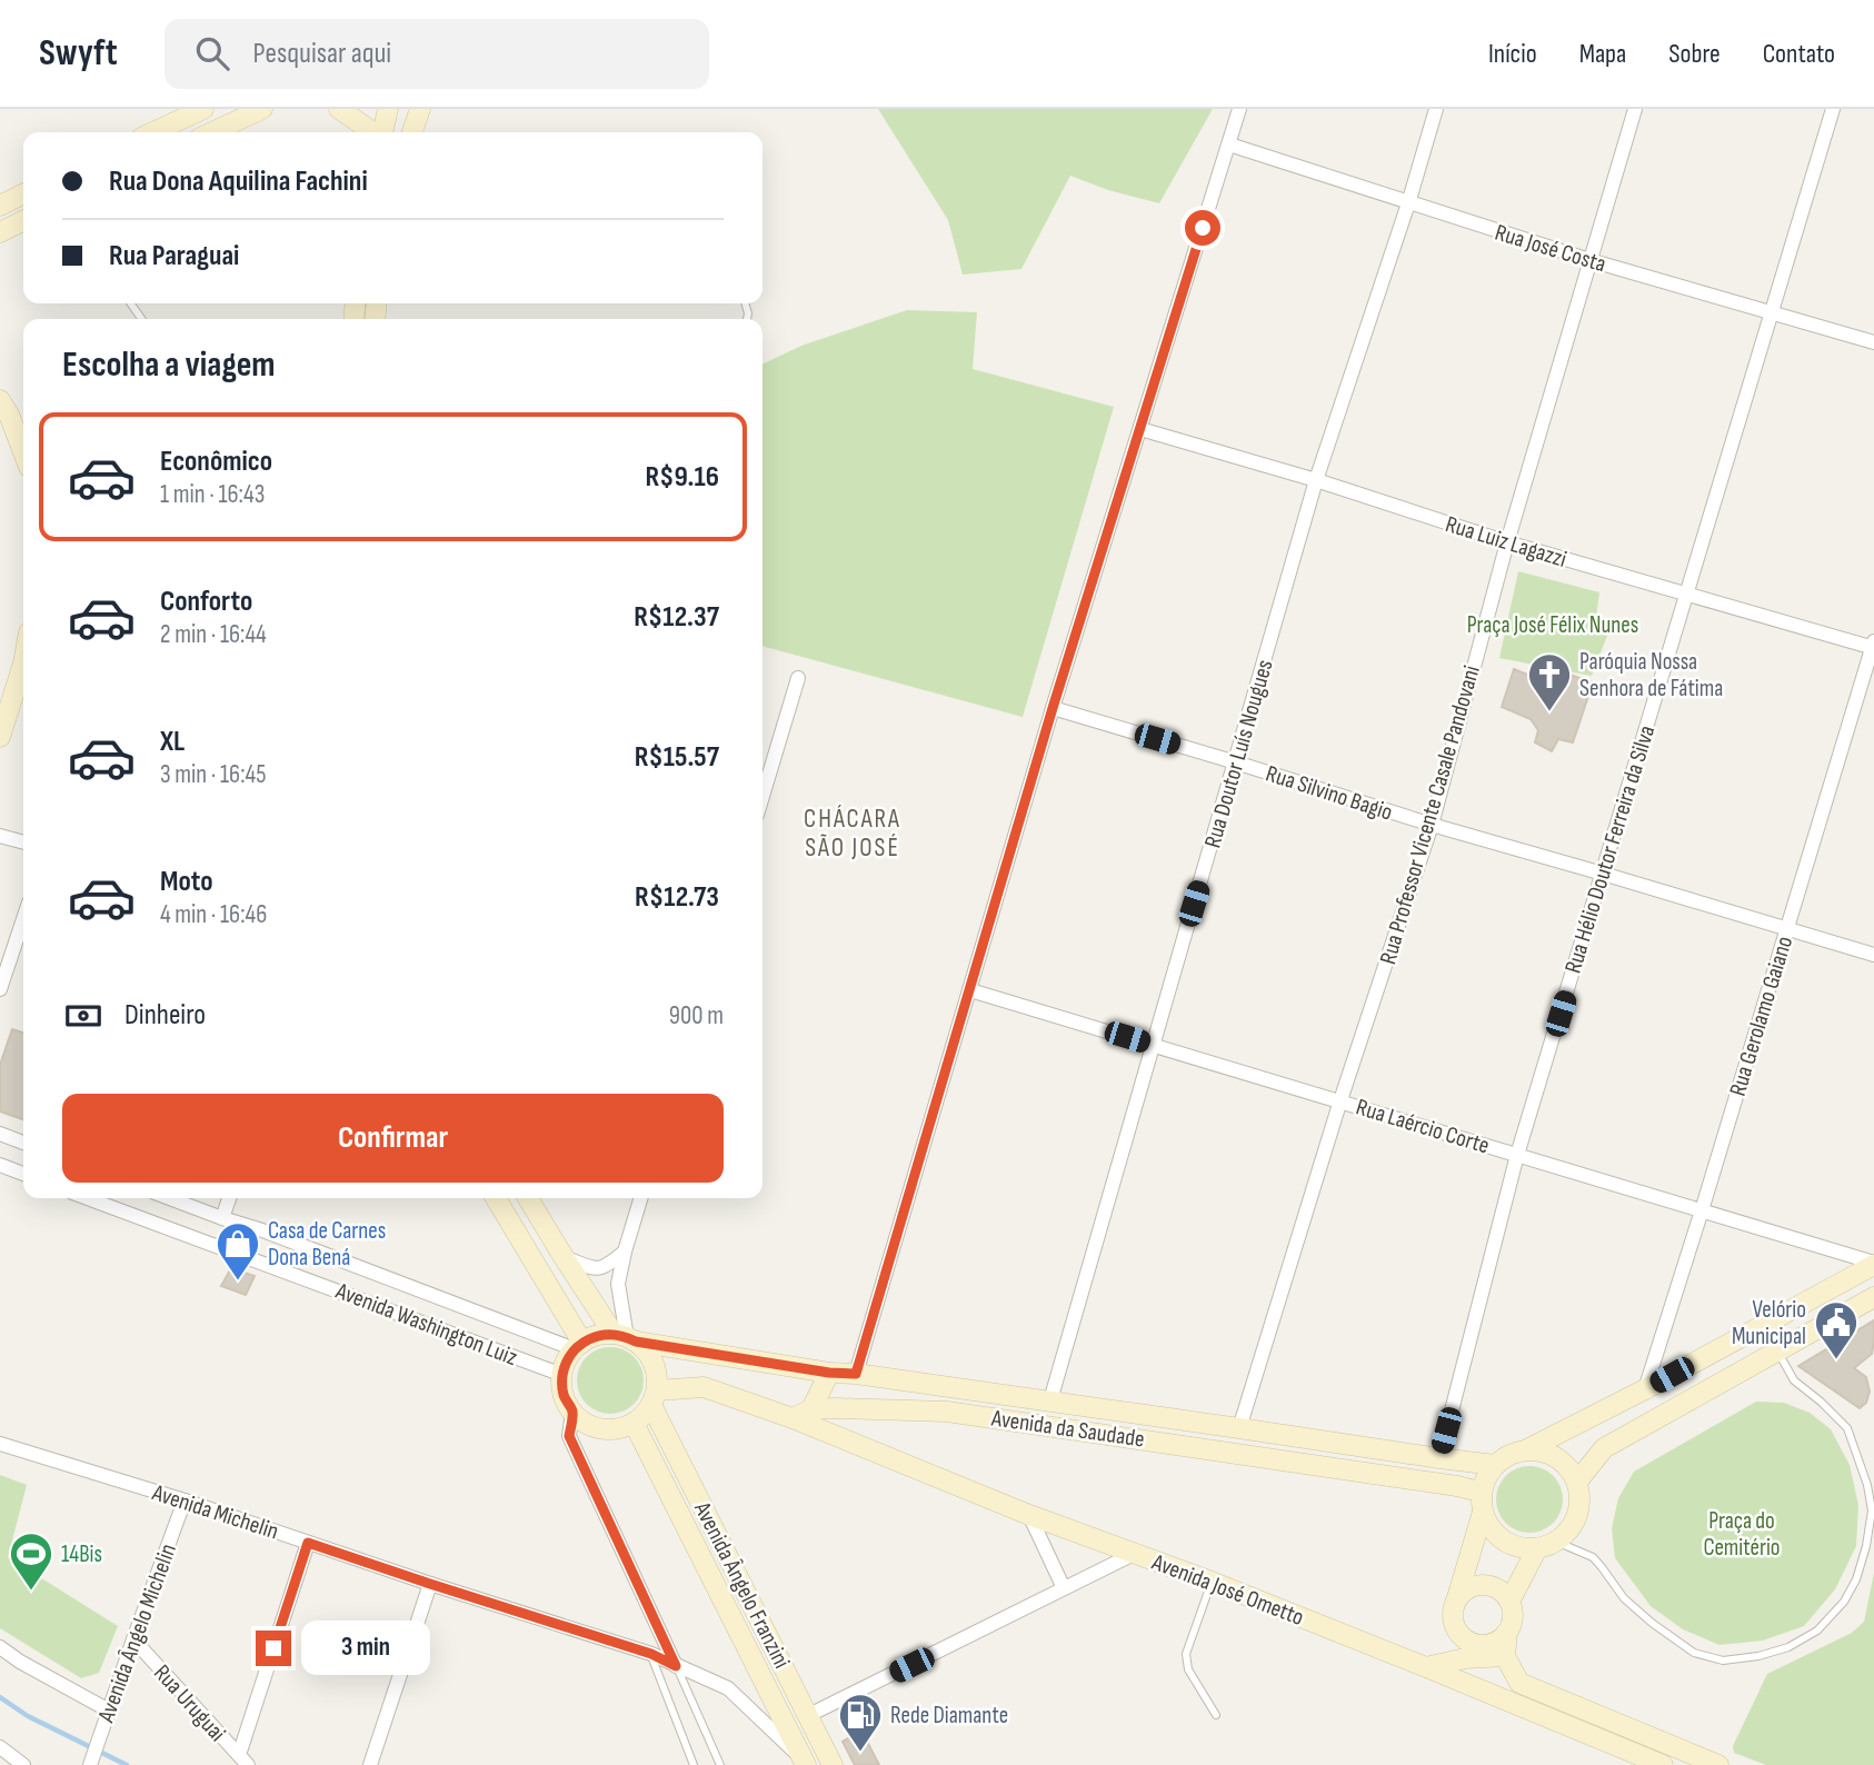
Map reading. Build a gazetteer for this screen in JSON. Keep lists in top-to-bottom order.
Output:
{
  "streets": {
    "street": [
      "Rua José Costa",
      "Rua Luiz Lagazzi",
      "Rua Doutor Luís Nougues",
      "Rua Silvino Bagio",
      "Rua Professor Vicente Casale Pandovani",
      "Rua Hélio Doutor Ferreira da Silva",
      "Rua Gerolamo Gaiano",
      "Rua Laércio Corte",
      "Avenida Washington Luiz",
      "Avenida da Saudade",
      "Avenida Michelin",
      "Avenida Ângelo Franzini",
      "Avenida José Ometto",
      "Avenida Ângelo Michelin",
      "Rua Uruguai"
    ]
  },
  "crossings": [
    ["Rua José Costa", "Rua Doutor Luís Nougues"],
    ["Rua José Costa", "Rua Professor Vicente Casale Pandovani"],
    ["Rua José Costa", "Rua Hélio Doutor Ferreira da Silva"],
    ["Rua Luiz Lagazzi", "Rua Doutor Luís Nougues"],
    ["Rua Luiz Lagazzi", "Rua Professor Vicente Casale Pandovani"],
    ["Rua Luiz Lagazzi", "Rua Hélio Doutor Ferreira da Silva"],
    ["Rua Luiz Lagazzi", "Rua Gerolamo Gaiano"],
    ["Rua Doutor Luís Nougues", "Rua Silvino Bagio"],
    ["Rua Doutor Luís Nougues", "Rua Laércio Corte"],
    ["Rua Doutor Luís Nougues", "Avenida da Saudade"],
    ["Rua Silvino Bagio", "Rua Professor Vicente Casale Pandovani"],
    ["Rua Silvino Bagio", "Rua Hélio Doutor Ferreira da Silva"],
    ["Rua Silvino Bagio", "Rua Gerolamo Gaiano"],
    ["Rua Professor Vicente Casale Pandovani", "Rua Laércio Corte"],
    ["Rua Professor Vicente Casale Pandovani", "Avenida da Saudade"],
    ["Rua Hélio Doutor Ferreira da Silva", "Rua Laércio Corte"],
    ["Rua Hélio Doutor Ferreira da Silva", "Avenida da Saudade"],
    ["Rua Gerolamo Gaiano", "Rua Laércio Corte"],
    ["Avenida Washington Luiz", "Avenida da Saudade"],
    ["Avenida Washington Luiz", "Avenida Ângelo Franzini"],
    ["Avenida da Saudade", "Avenida Ângelo Franzini"],
    ["Avenida da Saudade", "Avenida José Ometto"],
    ["Avenida Michelin", "Avenida Ângelo Franzini"],
    ["Avenida Michelin", "Avenida Ângelo Michelin"],
    ["Avenida Ângelo Michelin", "Rua Uruguai"]
  ],
  "districts": ["CHÁCARA SÃO JOSÉ"],
  "parks": ["Praça José Félix Nunes", "Praça do Cemitério"],
  "places": {
    "church": ["Paróquia Nossa Senhora de Fátima"],
    "shop": ["Casa de Carnes Dona Bená"],
    "public building": ["Velório Municipal"],
    "sports": ["14Bis"],
    "fuel station": ["Rede Diamante"]
  },
  "page": {
    "header": "Swyft",
    "search": "Pesquisar aqui",
    "nav": [
      "Início",
      "Mapa",
      "Sobre",
      "Contato"
    ],
    "banner": ["Rua Dona Aquilina Fachini", "Rua Paraguai"],
    "heading": "Escolha a viagem",
    "list": [
      {
        "name": "Econômico",
        "note": "1 min · 16:43",
        "value": "R$9.16"
      },
      {
        "name": "Conforto",
        "note": "2 min · 16:44",
        "value": "R$12.37"
      },
      {
        "name": "XL",
        "note": "3 min · 16:45",
        "value": "R$15.57"
      },
      {
        "name": "Moto",
        "note": "4 min · 16:46",
        "value": "R$12.73"
      }
    ],
    "pay": ["Dinheiro", "900 m"],
    "buttons": "Confirmar",
    "bubble": "3 min"
  }
}
